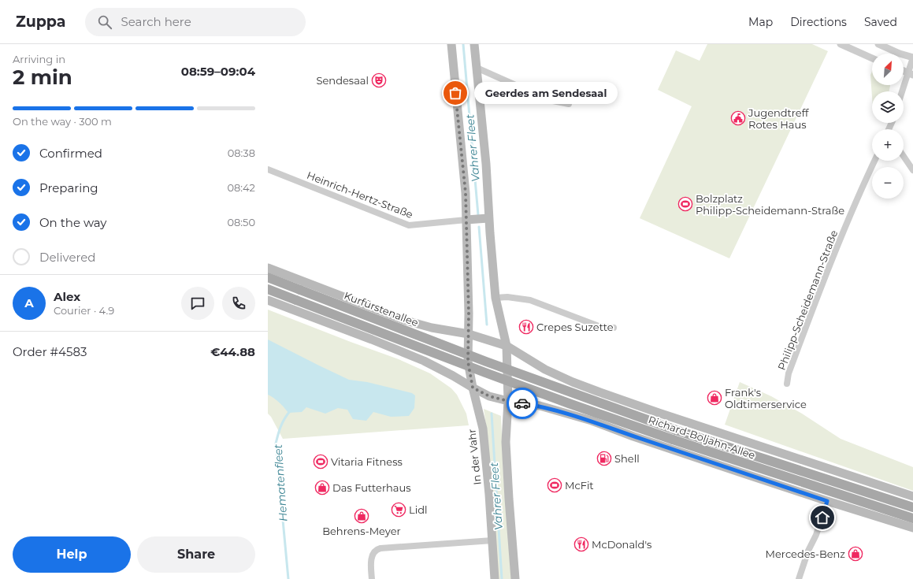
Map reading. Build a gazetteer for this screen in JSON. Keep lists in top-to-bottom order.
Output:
{
  "streets": {
    "main road": ["Kurfürstenallee", "Richard-Boljahn-Allee", "In der Vahr"],
    "street": ["Heinrich-Hertz-Straße", "Philipp-Scheidemann-Straße"]
  },
  "crossings": [
    ["Heinrich-Hertz-Straße", "In der Vahr"],
    ["Kurfürstenallee", "Richard-Boljahn-Allee"],
    ["Kurfürstenallee", "In der Vahr"],
    ["Richard-Boljahn-Allee", "In der Vahr"]
  ],
  "water": ["Vahrer Fleet", "Hematenfleet"],
  "places": {
    "theatre": ["Sendesaal"],
    "other": ["Geerdes am Sendesaal"],
    "public building": ["Jugendtreff Rotes Haus"],
    "sports": ["Bolzplatz Philipp-Scheidemann-Straße", "Vitaria Fitness", "McFit"],
    "restaurant": ["Crepes Suzette", "McDonald's"],
    "shop": [
      "Frank's Oldtimerservice",
      "Das Futterhaus",
      "Behrens-Meyer",
      "Mercedes-Benz"
    ],
    "fuel station": ["Shell"],
    "supermarket": ["Lidl"]
  },
  "north": "top right",
  "page": {
    "header": "Zuppa",
    "search": "Search here",
    "nav": ["Map", "Directions", "Saved"],
    "heading": ["2 min", "Arriving in", "08:59–09:04"],
    "panel": [
      "Alex",
      "Courier · 4.9",
      "Order #4583",
      "€44.88"
    ],
    "map_buttons": ["+", "−"],
    "bubble": "Geerdes am Sendesaal",
    "bar": "On the way · 300 m",
    "list": [
      ["Confirmed", "08:38"],
      ["Preparing", "08:42"],
      ["On the way", "08:50"],
      "Delivered"
    ],
    "round": "A",
    "buttons": ["Help", "Share"]
  }
}
